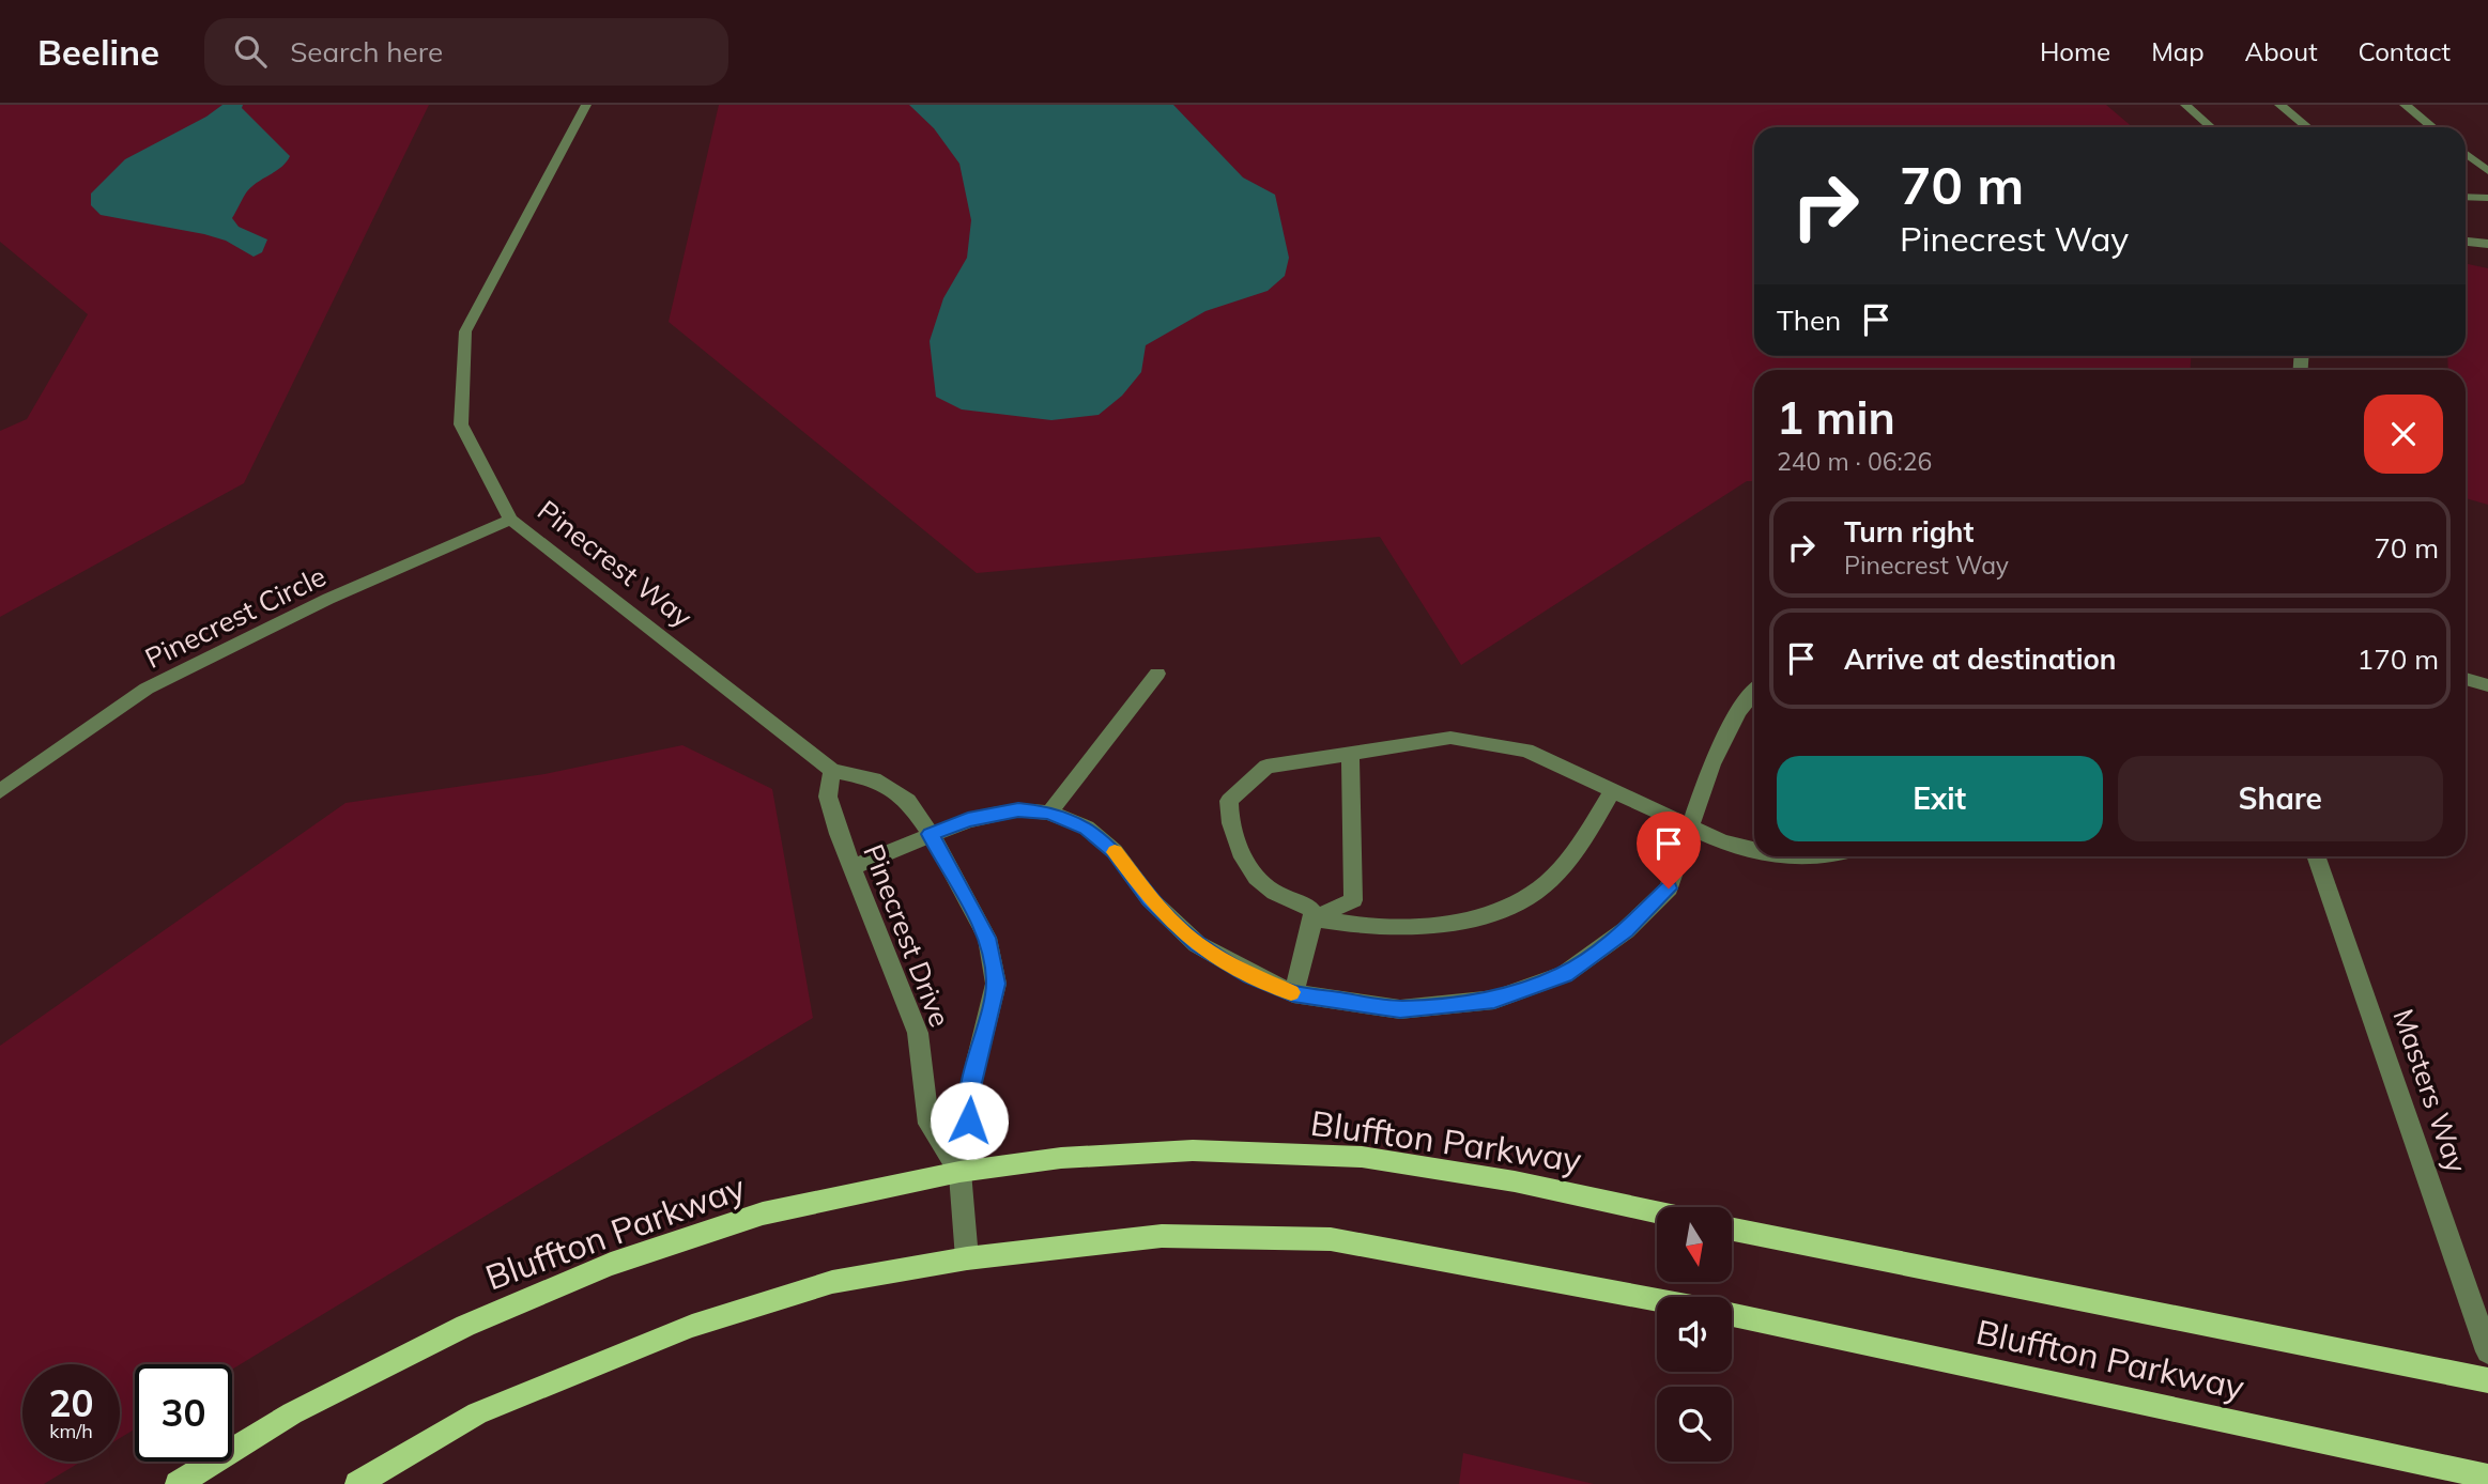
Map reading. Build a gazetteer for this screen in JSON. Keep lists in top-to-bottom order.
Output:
{
  "streets": {
    "main road": ["Bluffton Parkway"],
    "street": [
      "Pinecrest Way",
      "Pinecrest Circle",
      "Pinecrest Drive",
      "Masters Way"
    ]
  },
  "crossings": [
    ["Pinecrest Way", "Pinecrest Circle"],
    ["Pinecrest Way", "Pinecrest Drive"],
    ["Pinecrest Drive", "Bluffton Parkway"]
  ],
  "north": "bottom",
  "page": {
    "header": "Beeline",
    "search": "Search here",
    "nav": [
      "Home",
      "Map",
      "About",
      "Contact"
    ],
    "turn": ["70 m", "Pinecrest Way"],
    "then": "Then",
    "heading": ["1 min", "240 m · 06:26"],
    "list": [
      {
        "name": "Turn right",
        "note": "Pinecrest Way",
        "value": "70 m"
      },
      {
        "name": "Arrive at destination",
        "value": "170 m"
      }
    ],
    "buttons": ["Exit", "Share"],
    "speed": "20 km/h",
    "limit": "30"
  }
}
